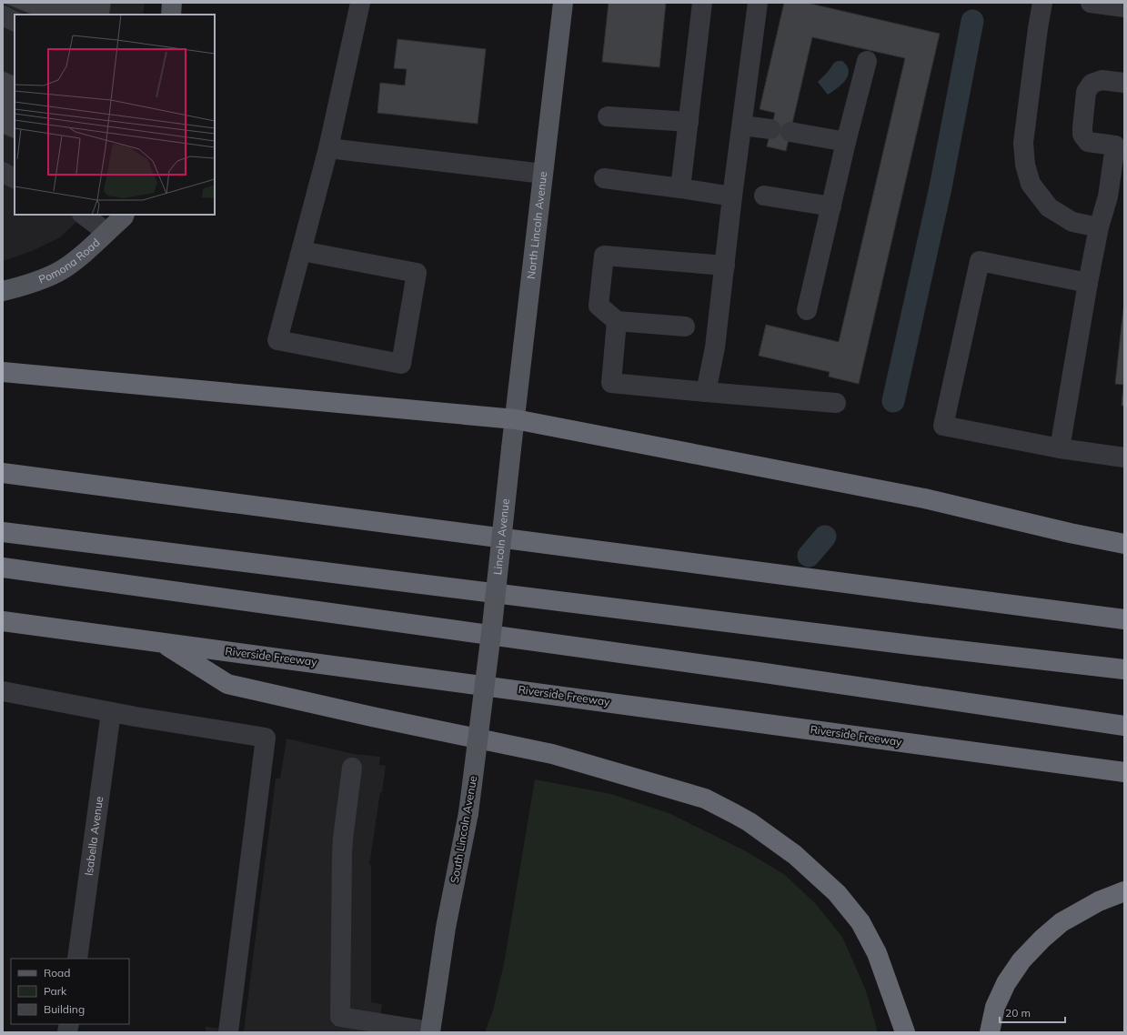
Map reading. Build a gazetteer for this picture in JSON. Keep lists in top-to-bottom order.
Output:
{
  "streets": {
    "highway": ["Riverside Freeway"],
    "main road": [
      "North Lincoln Avenue",
      "Pomona Road",
      "Lincoln Avenue",
      "South Lincoln Avenue"
    ],
    "street": ["Isabella Avenue"]
  },
  "crossings": [
    ["North Lincoln Avenue", "Lincoln Avenue"],
    ["Lincoln Avenue", "South Lincoln Avenue"]
  ],
  "legend": ["Road", "Park", "Building"],
  "scale_bar": "20 m"
}
